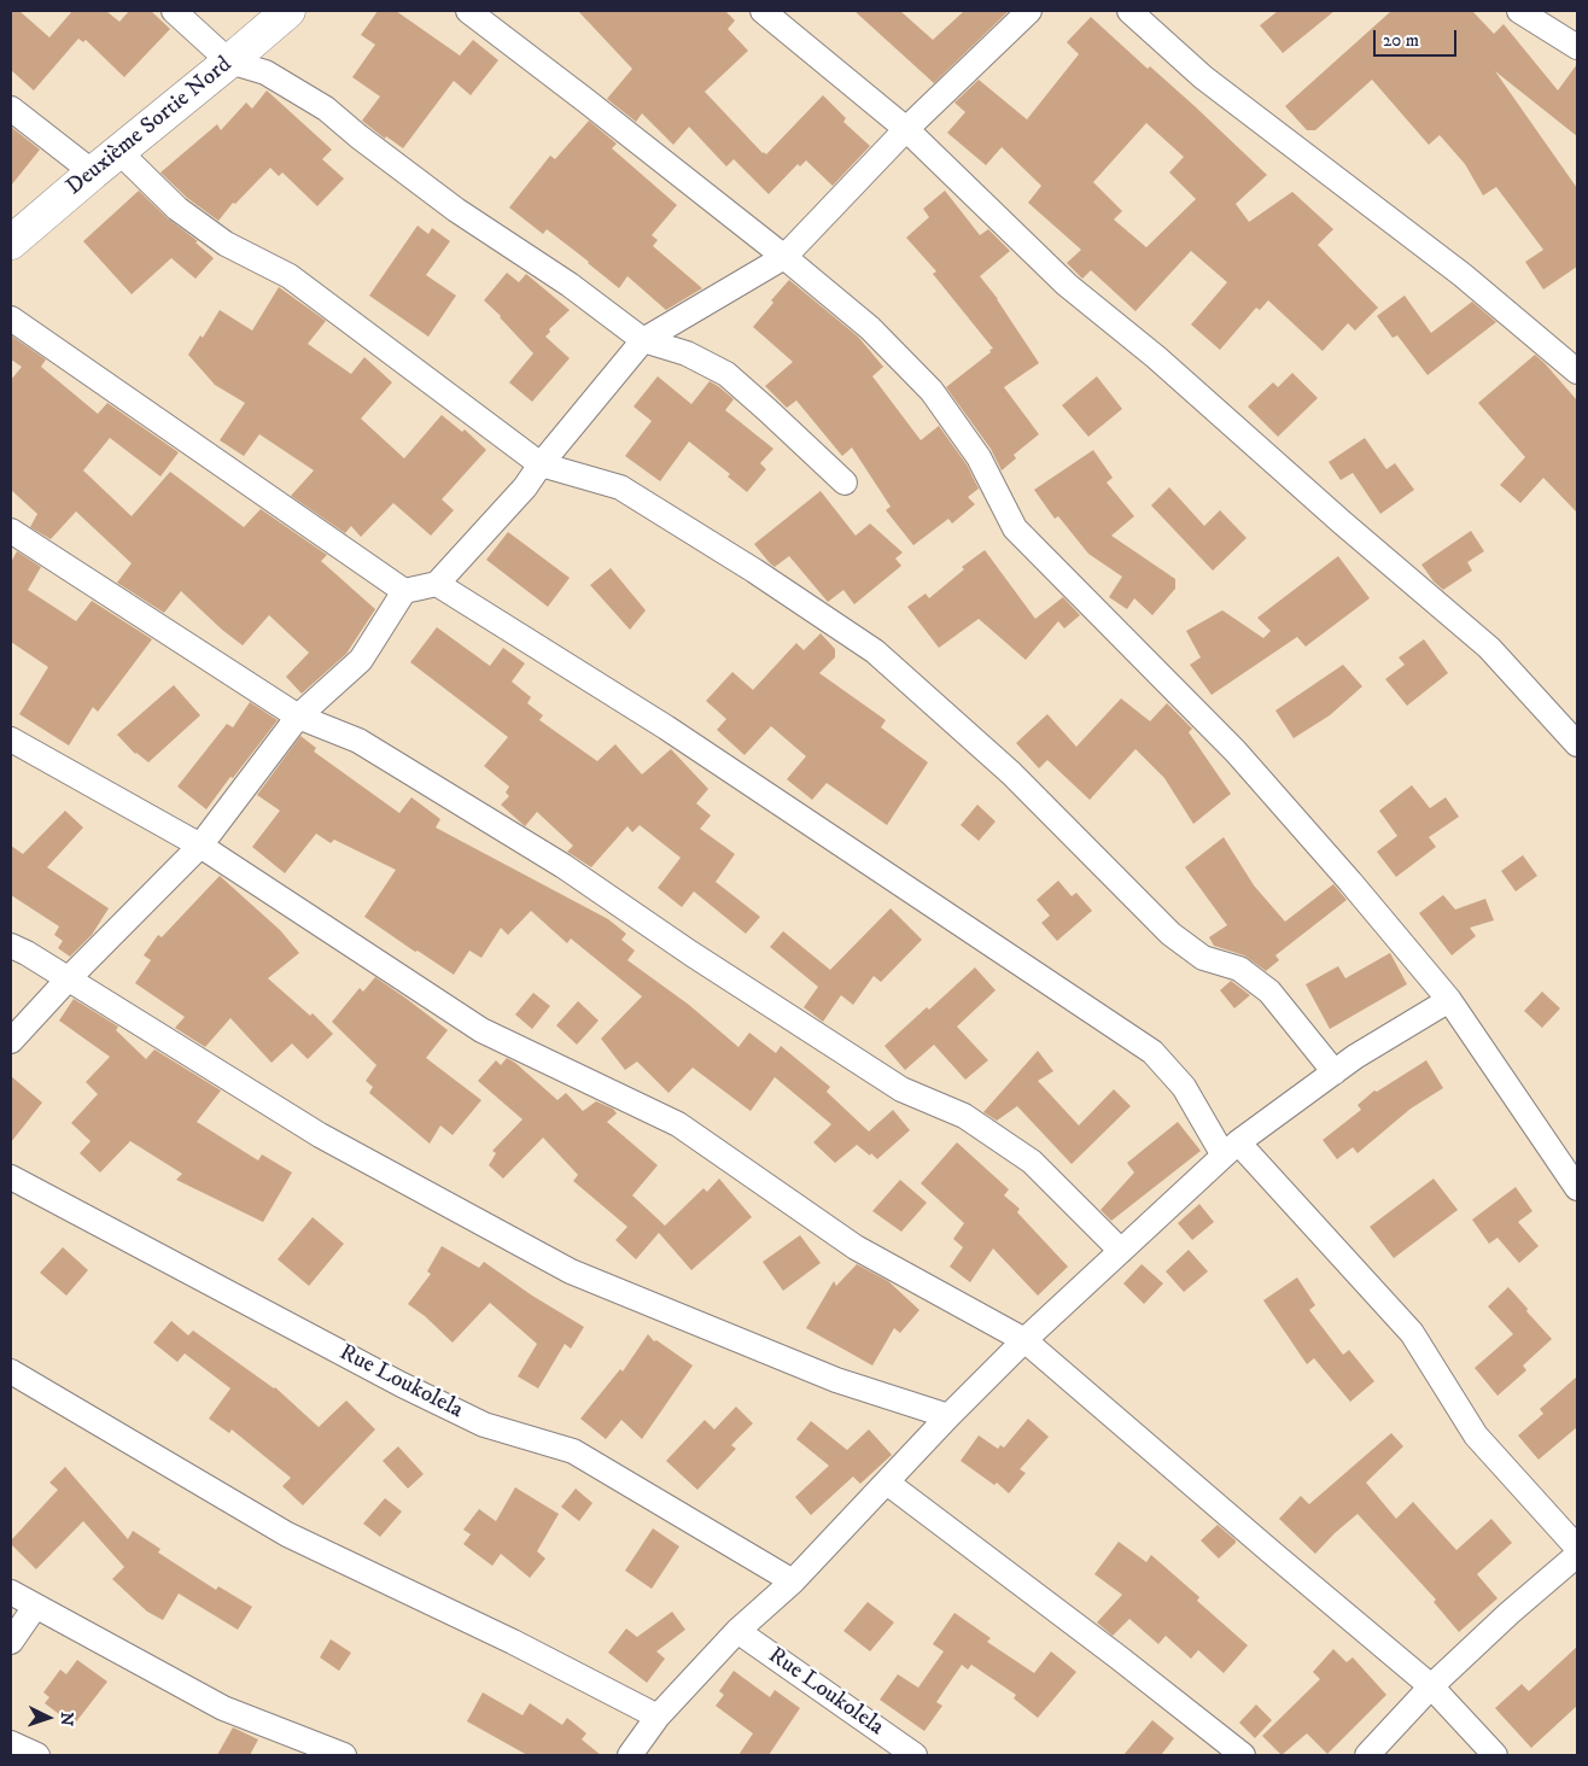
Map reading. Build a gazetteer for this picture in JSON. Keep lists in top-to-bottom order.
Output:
{
  "streets": {
    "main road": ["Deuxième Sortie Nord"],
    "street": ["Rue Loukolela"]
  },
  "scale_bar": "20 m",
  "north": "right"
}
